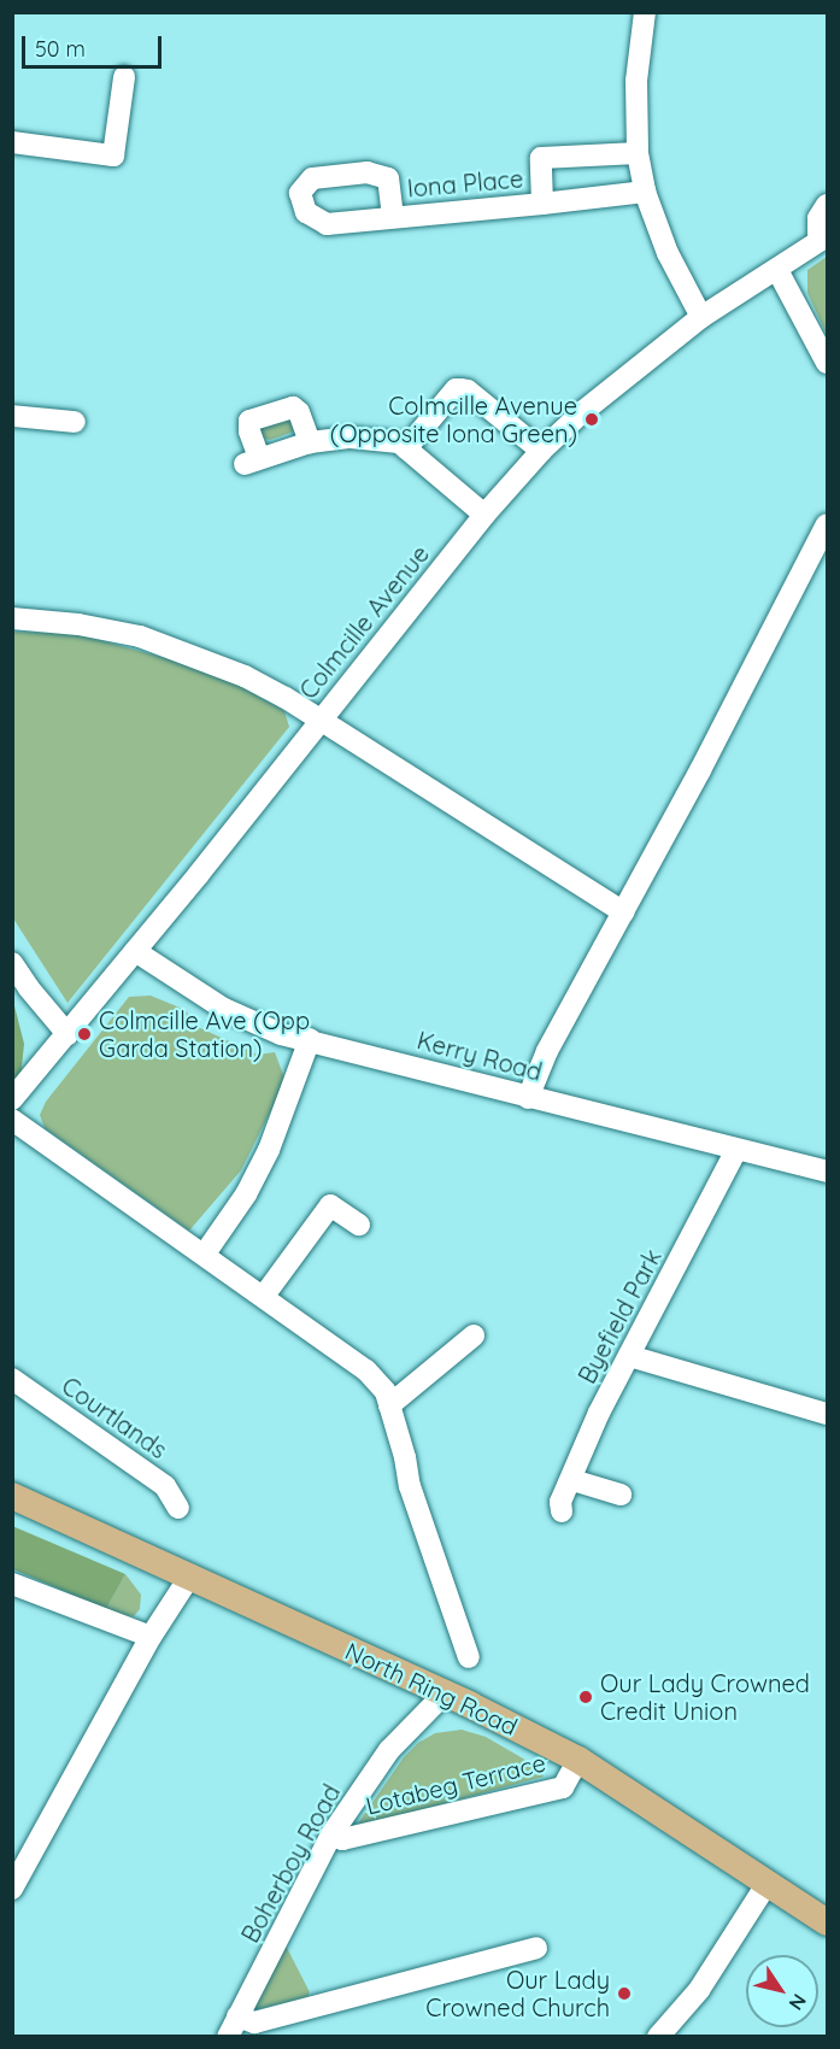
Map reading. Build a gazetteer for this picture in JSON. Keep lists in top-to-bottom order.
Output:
{
  "streets": {
    "main road": ["North Ring Road"],
    "street": [
      "Iona Place",
      "Colmcille Avenue",
      "Kerry Road",
      "Byefield Park",
      "Courtlands",
      "Lotabeg Terrace",
      "Boherboy Road"
    ]
  },
  "crossings": [
    ["Colmcille Avenue", "Kerry Road"],
    ["Kerry Road", "Byefield Park"],
    ["North Ring Road", "Lotabeg Terrace"],
    ["North Ring Road", "Boherboy Road"],
    ["Lotabeg Terrace", "Boherboy Road"]
  ],
  "places": [
    "Colmcille Avenue (Opposite Iona Green)",
    "Colmcille Ave (Opp Garda Station)",
    "Our Lady Crowned Credit Union",
    "Our Lady Crowned Church"
  ],
  "scale_bar": "50 m",
  "north": "bottom right"
}
